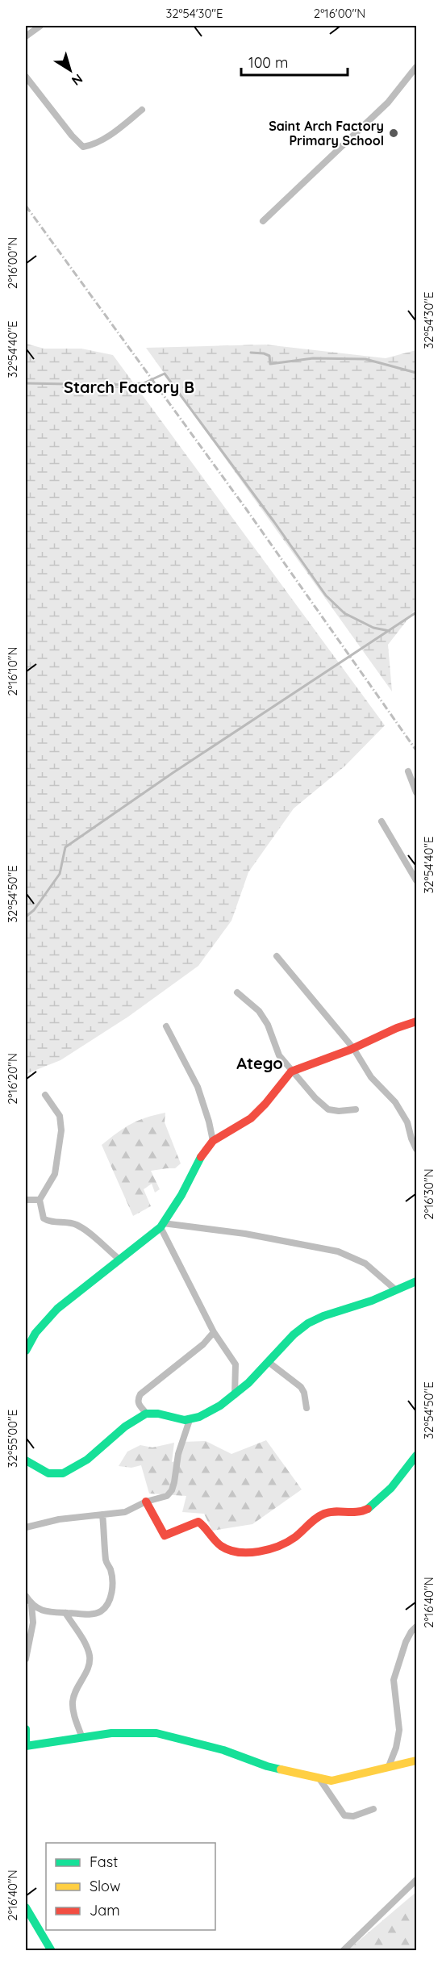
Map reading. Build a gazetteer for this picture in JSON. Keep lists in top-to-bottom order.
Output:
{
  "districts": ["Starch Factory B", "Atego"],
  "places": ["Saint Arch Factory Primary School"],
  "legend": ["Fast", "Slow", "Jam"],
  "scale_bar": "100 m",
  "north": "bottom right",
  "coordinates": [
    "32°54'30\"E",
    "2°16'00\"N",
    "32°54'40\"E",
    "2°16'10\"N",
    "32°54'50\"E",
    "2°16'20\"N",
    "2°16'30\"N",
    "32°55'00\"E",
    "2°16'40\"N"
  ]
}
